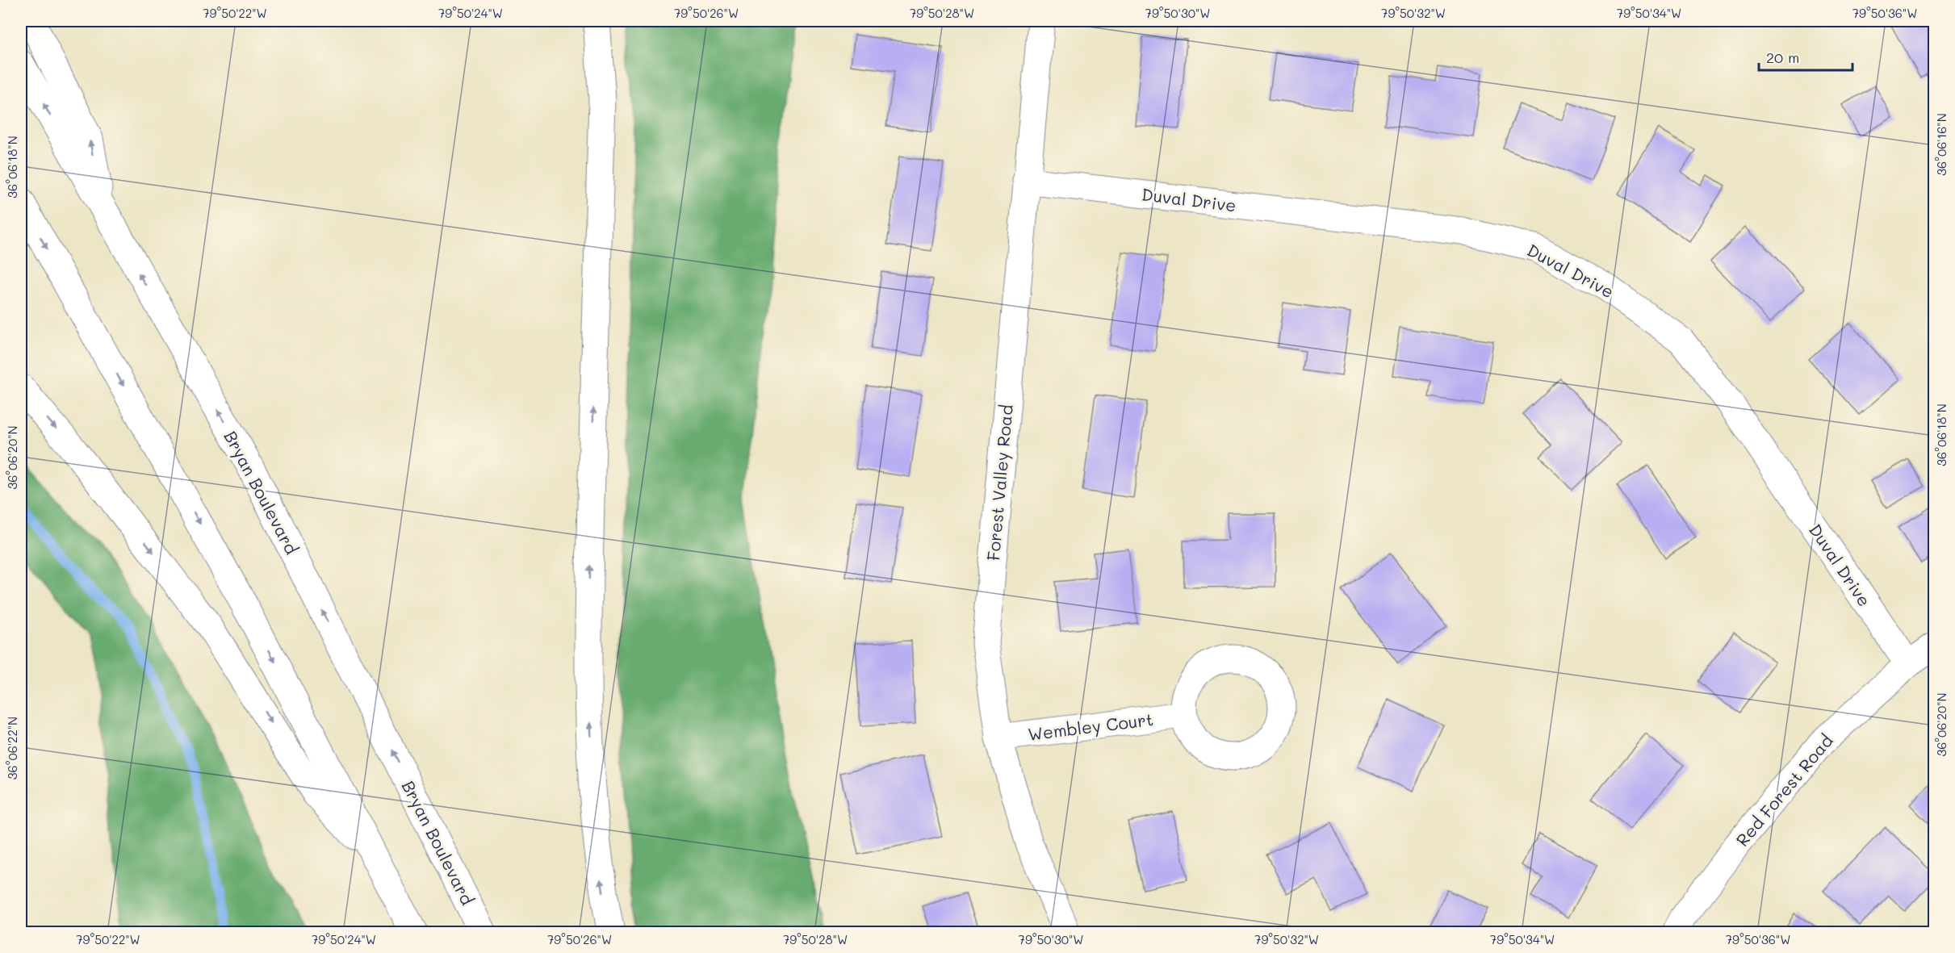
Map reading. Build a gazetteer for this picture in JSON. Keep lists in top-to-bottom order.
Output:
{
  "streets": {
    "main road": [
      "Duval Drive",
      "Forest Valley Road",
      "Bryan Boulevard",
      "Wembley Court",
      "Red Forest Road"
    ]
  },
  "crossings": [
    ["Duval Drive", "Forest Valley Road"],
    ["Duval Drive", "Red Forest Road"],
    ["Forest Valley Road", "Wembley Court"]
  ],
  "scale_bar": "20 m",
  "coordinates": [
    "79°50'22\"W",
    "79°50'24\"W",
    "79°50'26\"W",
    "79°50'28\"W",
    "79°50'30\"W",
    "79°50'32\"W",
    "79°50'34\"W",
    "79°50'36\"W",
    "36°06'16\"N",
    "36°06'18\"N",
    "36°06'20\"N",
    "36°06'22\"N"
  ]
}
